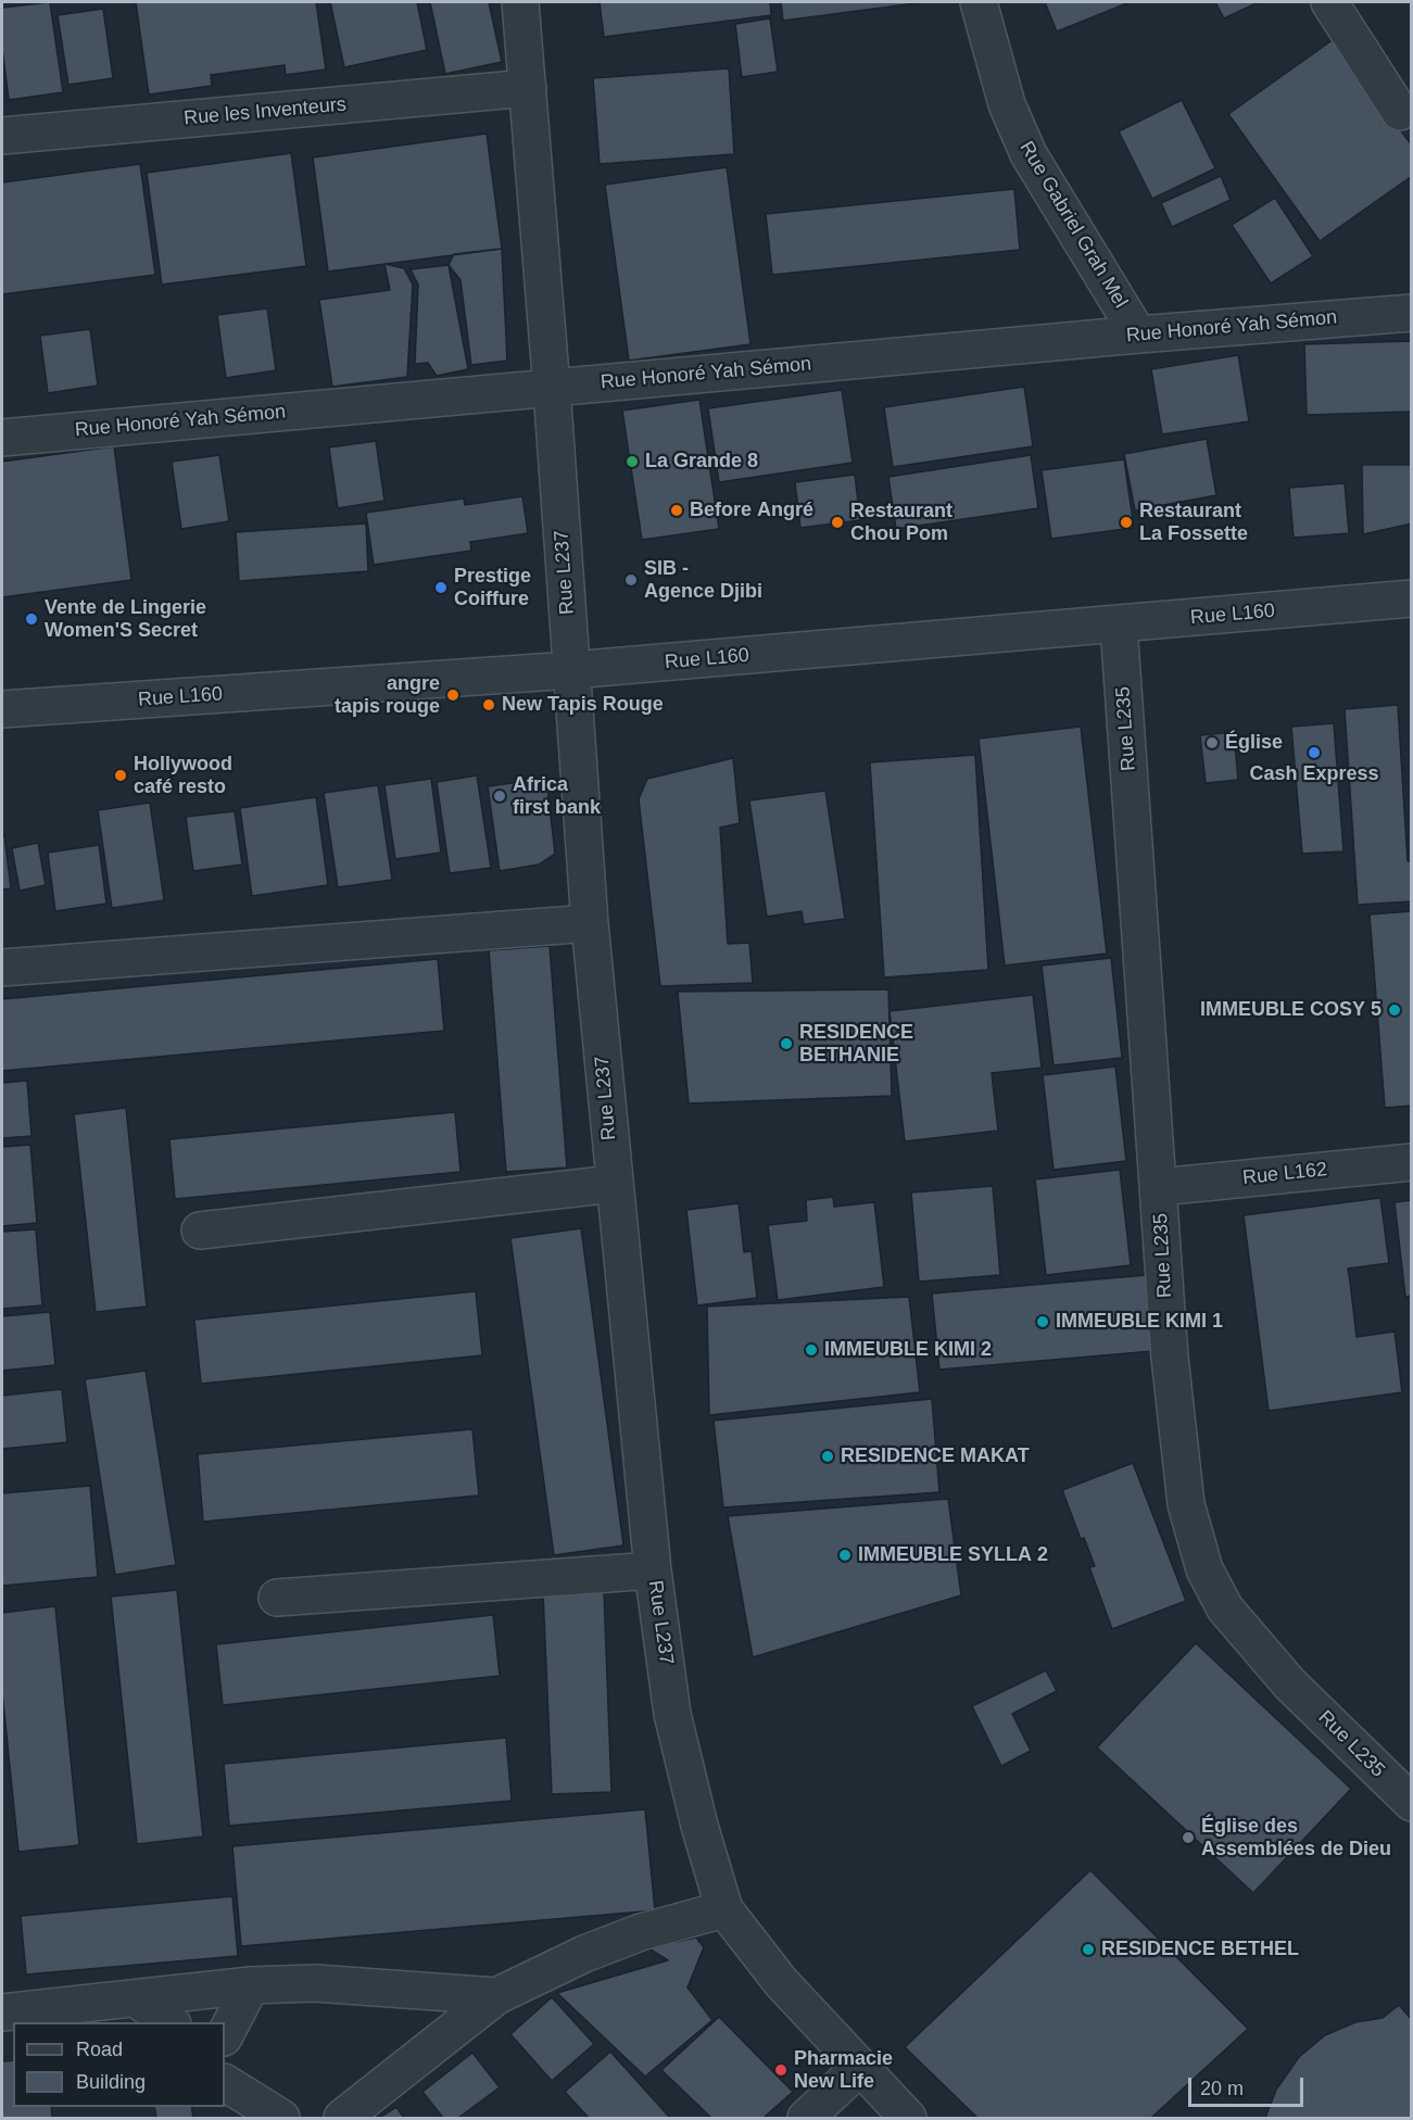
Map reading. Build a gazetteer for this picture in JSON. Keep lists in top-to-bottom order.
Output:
{
  "streets": {
    "street": [
      "Rue les Inventeurs",
      "Rue Gabriel Grah Mel",
      "Rue Honoré Yah Sémon",
      "Rue L237",
      "Rue L160",
      "Rue L235",
      "Rue L162"
    ]
  },
  "crossings": [
    ["Rue les Inventeurs", "Rue L237"],
    ["Rue Gabriel Grah Mel", "Rue Honoré Yah Sémon"],
    ["Rue Honoré Yah Sémon", "Rue L237"],
    ["Rue L237", "Rue L160"],
    ["Rue L160", "Rue L235"],
    ["Rue L235", "Rue L162"]
  ],
  "places": [
    "La Grande 8",
    "Before Angré",
    "Restaurant Chou Pom",
    "Restaurant La Fossette",
    "SIB - Agence Djibi",
    "Prestige Coiffure",
    "Vente de Lingerie Women'S Secret",
    "angre tapis rouge",
    "New Tapis Rouge",
    "Église",
    "Cash Express",
    "Hollywood café resto",
    "Africa first bank",
    "IMMEUBLE COSY 5",
    "RESIDENCE BETHANIE",
    "IMMEUBLE KIMI 1",
    "IMMEUBLE KIMI 2",
    "RESIDENCE MAKAT",
    "IMMEUBLE SYLLA 2",
    "Église des Assemblées de Dieu",
    "RESIDENCE BETHEL",
    "Pharmacie New Life"
  ],
  "legend": ["Road", "Building"],
  "scale_bar": "20 m"
}
